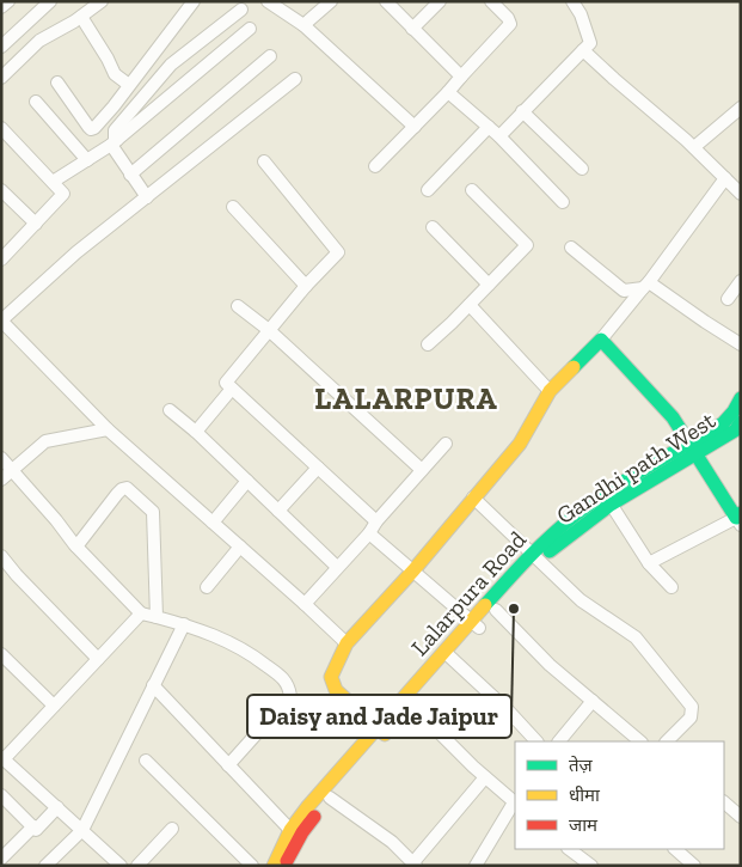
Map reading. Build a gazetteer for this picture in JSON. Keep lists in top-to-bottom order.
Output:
{
  "streets": {
    "street": ["Gandhi path West", "Lalarpura Road"]
  },
  "crossings": [
    ["Gandhi path West", "Lalarpura Road"]
  ],
  "districts": ["LALARPURA"],
  "places": ["Daisy and Jade Jaipur"],
  "legend": ["तेज़", "धीमा", "जाम"]
}
